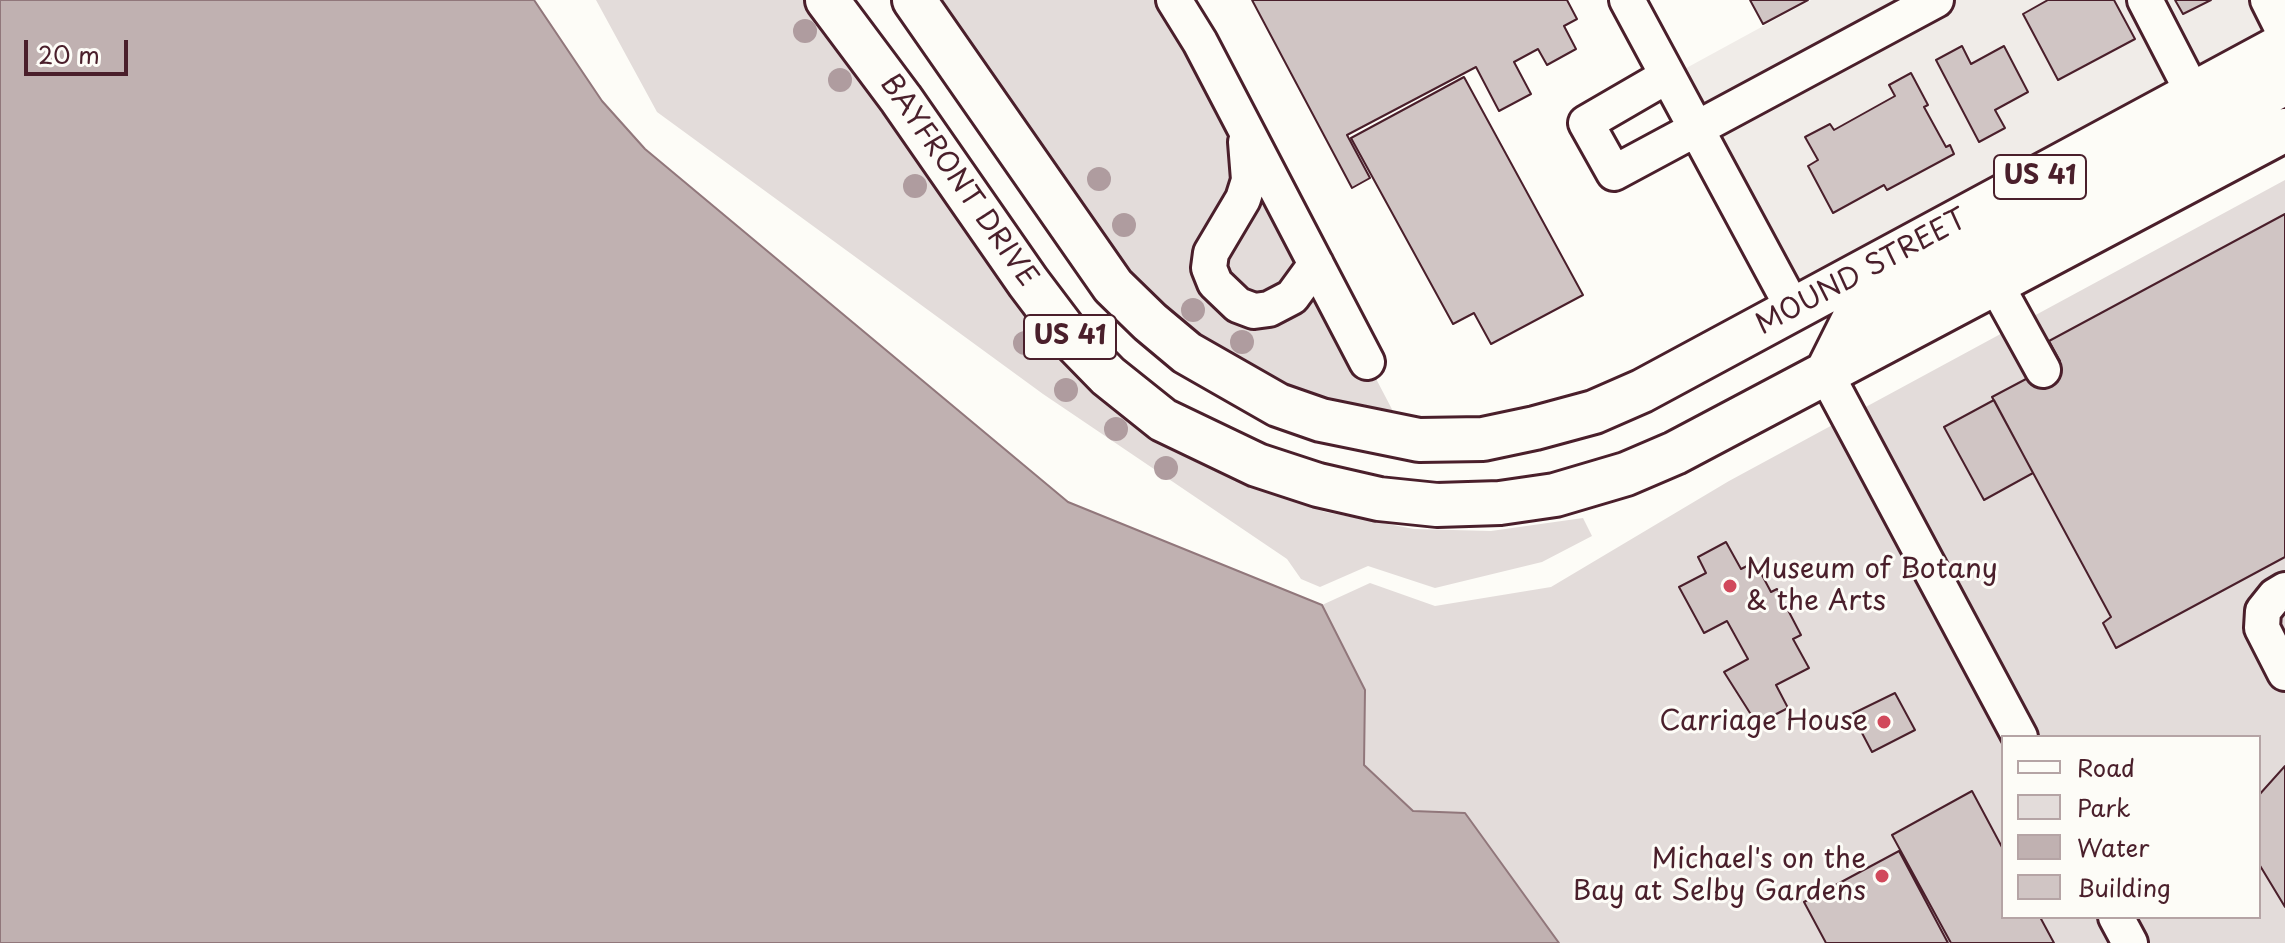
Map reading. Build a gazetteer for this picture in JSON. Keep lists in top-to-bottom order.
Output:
{
  "streets": {
    "main road": ["US 41", "BAYFRONT DRIVE", "MOUND STREET"]
  },
  "crossings": [
    ["US 41", "BAYFRONT DRIVE"]
  ],
  "places": ["Museum of Botany & the Arts", "Carriage House", "Michael's on the Bay at Selby Gardens"],
  "legend": [
    "Road",
    "Park",
    "Water",
    "Building"
  ],
  "scale_bar": "20 m"
}
